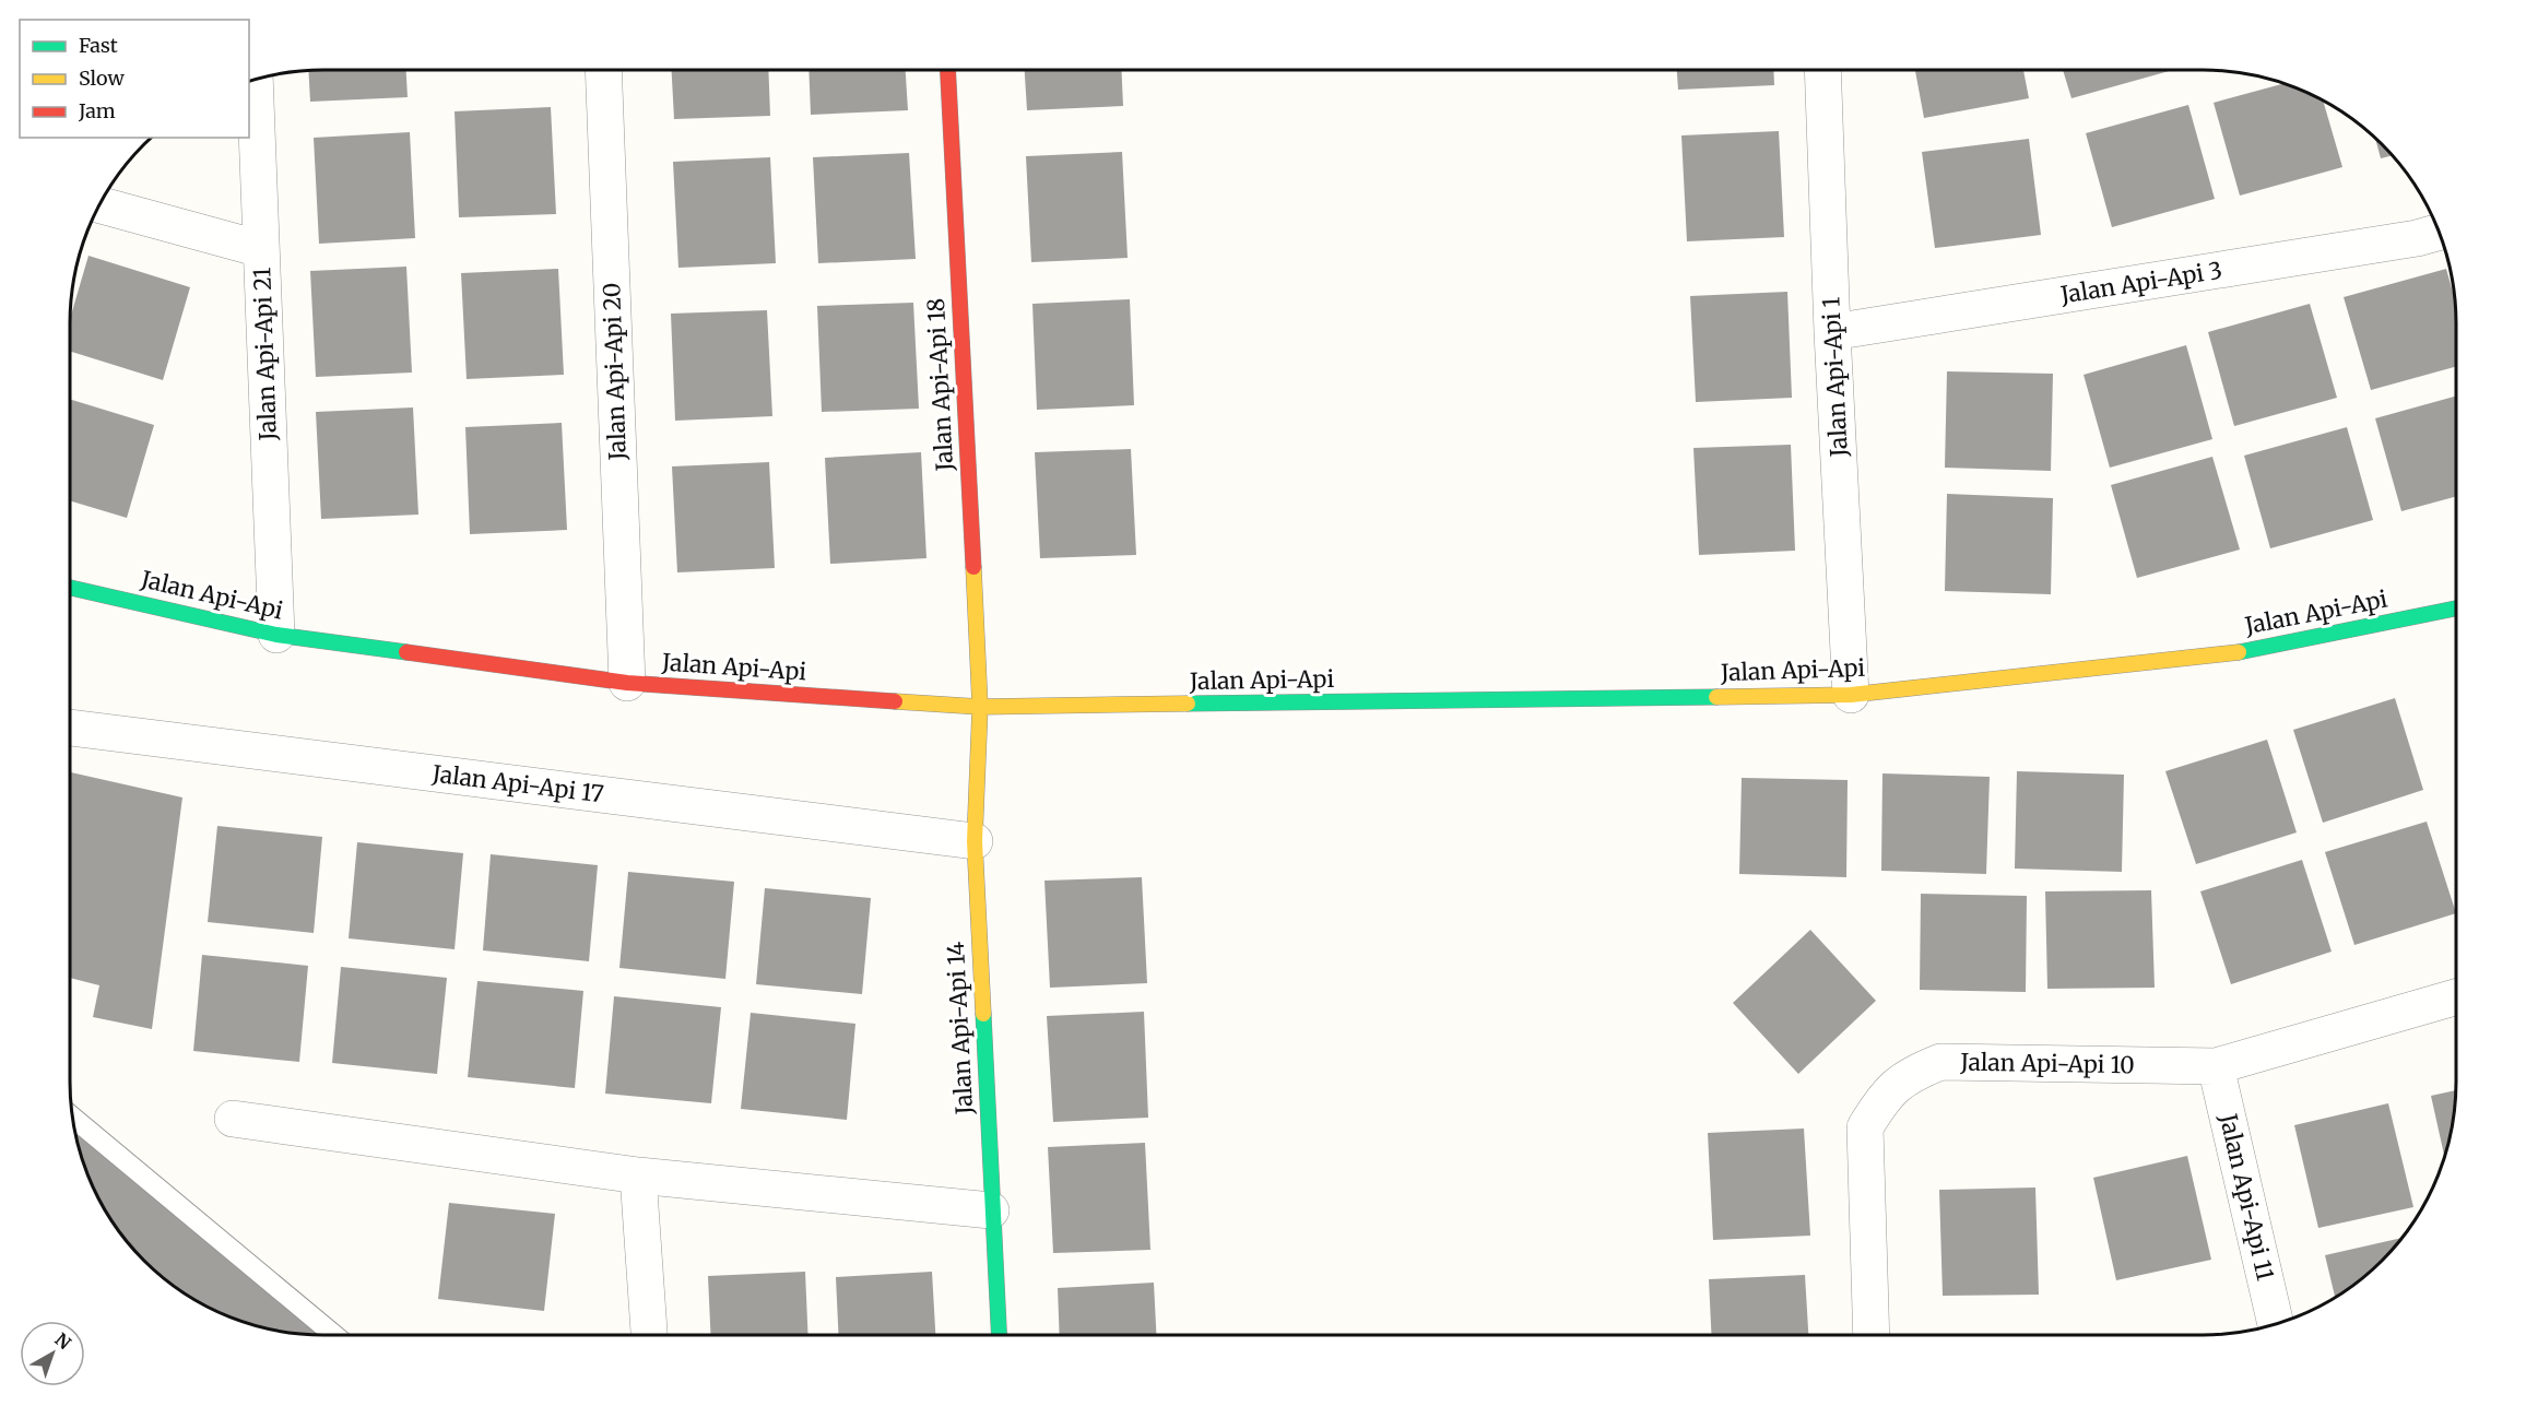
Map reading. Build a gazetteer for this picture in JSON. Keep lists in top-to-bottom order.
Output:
{
  "streets": {
    "street": [
      "Jalan Api-Api 3",
      "Jalan Api-Api 21",
      "Jalan Api-Api 20",
      "Jalan Api-Api 1",
      "Jalan Api-Api 18",
      "Jalan Api-Api",
      "Jalan Api-Api 17",
      "Jalan Api-Api 14",
      "Jalan Api-Api 10",
      "Jalan Api-Api 11"
    ]
  },
  "crossings": [
    ["Jalan Api-Api 3", "Jalan Api-Api 1"],
    ["Jalan Api-Api 21", "Jalan Api-Api"],
    ["Jalan Api-Api 20", "Jalan Api-Api"],
    ["Jalan Api-Api 1", "Jalan Api-Api"],
    ["Jalan Api-Api 18", "Jalan Api-Api"],
    ["Jalan Api-Api 18", "Jalan Api-Api 14"],
    ["Jalan Api-Api", "Jalan Api-Api 14"],
    ["Jalan Api-Api 17", "Jalan Api-Api 14"],
    ["Jalan Api-Api 10", "Jalan Api-Api 11"]
  ],
  "legend": ["Fast", "Slow", "Jam"],
  "north": "top right"
}
